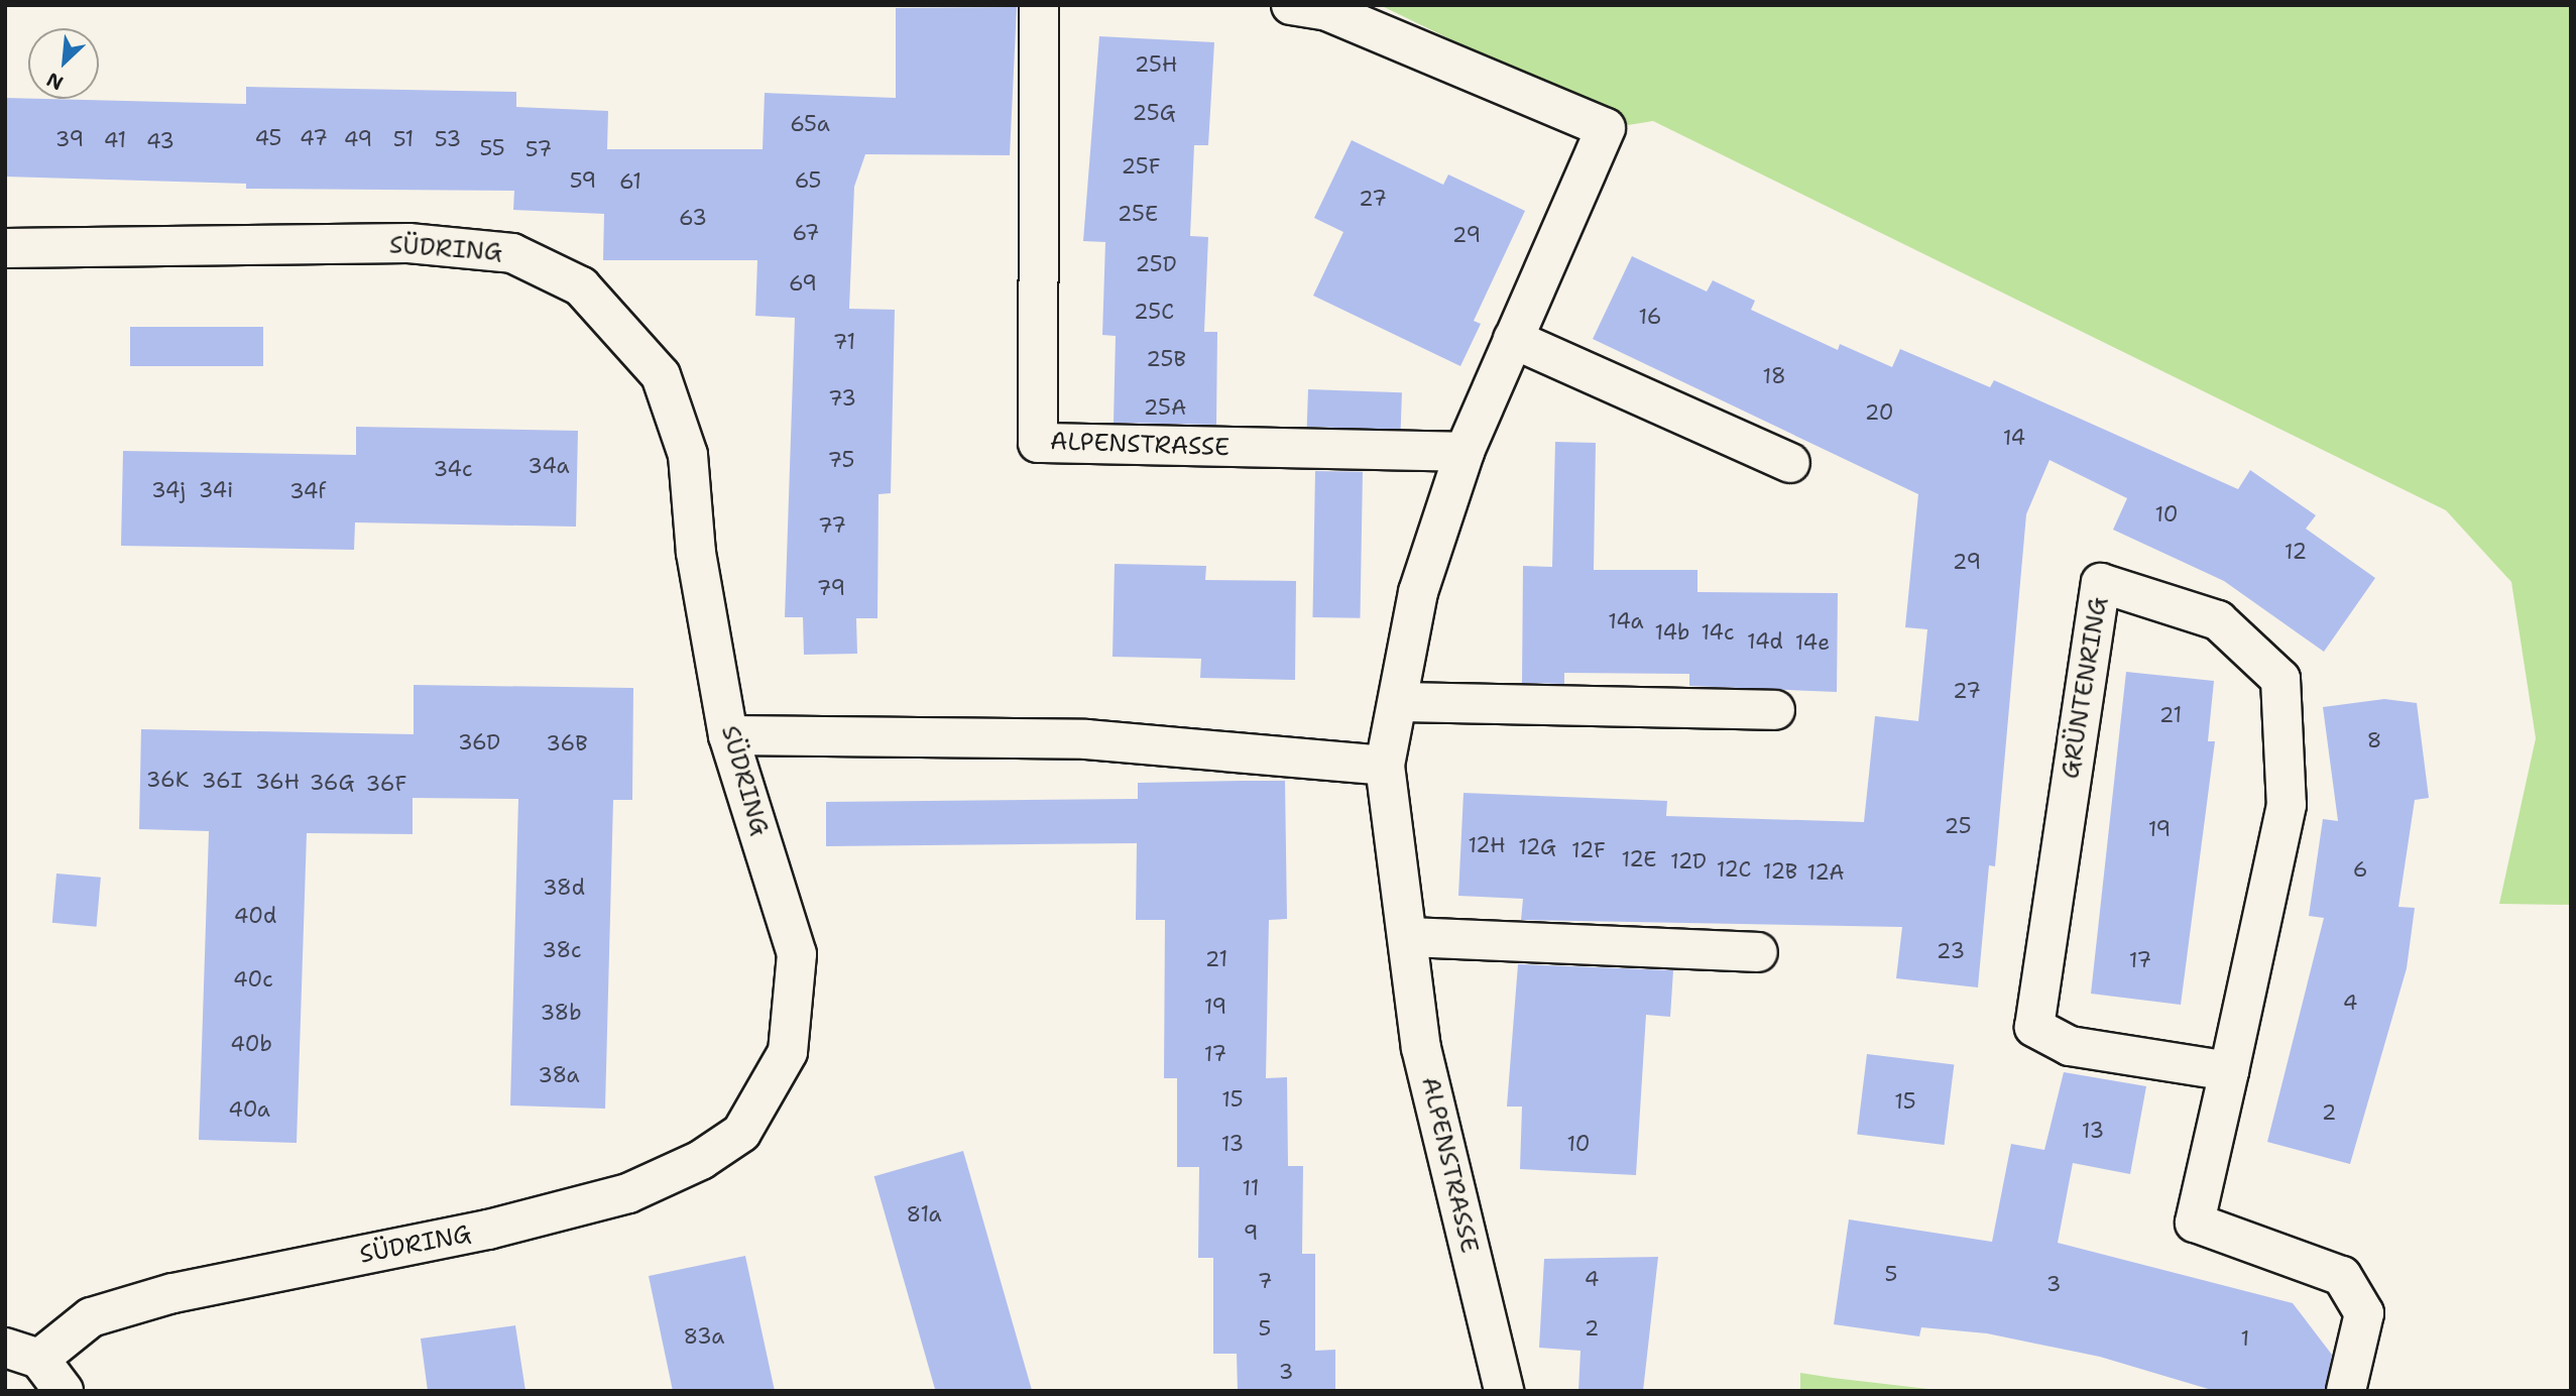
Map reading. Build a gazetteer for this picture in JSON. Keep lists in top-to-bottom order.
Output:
{
  "streets": {
    "street": ["SÜDRING", "ALPENSTRASSE", "GRÜNTENRING"]
  },
  "house_numbers": [
    "25H",
    "25G",
    "65a",
    "45",
    "47",
    "39",
    "49",
    "51",
    "53",
    "41",
    "43",
    "55",
    "57",
    "25F",
    "59",
    "65",
    "61",
    "27",
    "25E",
    "63",
    "67",
    "29",
    "25D",
    "69",
    "25C",
    "16",
    "71",
    "25B",
    "18",
    "73",
    "25A",
    "20",
    "14",
    "75",
    "34a",
    "34c",
    "34j",
    "34i",
    "34f",
    "10",
    "77",
    "12",
    "29",
    "79",
    "14a",
    "14b",
    "14c",
    "14d",
    "14e",
    "27",
    "21",
    "8",
    "36D",
    "36B",
    "36K",
    "36I",
    "36H",
    "36G",
    "36F",
    "25",
    "19",
    "12H",
    "12G",
    "12F",
    "12E",
    "12D",
    "12C",
    "6",
    "12B",
    "12A",
    "38d",
    "40d",
    "38c",
    "23",
    "21",
    "17",
    "40c",
    "4",
    "19",
    "38b",
    "40b",
    "17",
    "38a",
    "15",
    "15",
    "40a",
    "2",
    "13",
    "13",
    "10",
    "11",
    "81a",
    "9",
    "5",
    "4",
    "7",
    "3",
    "5",
    "2",
    "83a",
    "1",
    "3"
  ],
  "north": "bottom left"
}
